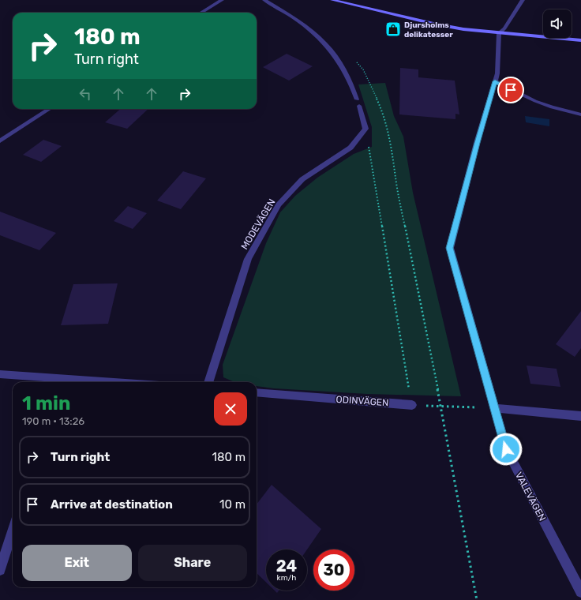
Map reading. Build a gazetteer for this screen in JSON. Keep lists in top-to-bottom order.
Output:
{
  "streets": {
    "street": ["MODEVÄGEN", "ODINVÄGEN", "VALEVÄGEN"]
  },
  "places": {
    "shop": ["Djursholms delikatesser"]
  },
  "page": {
    "turn": ["180 m", "Turn right"],
    "heading": ["1 min", "190 m · 13:26"],
    "list": [
      {
        "name": "Turn right",
        "value": "180 m"
      },
      {
        "name": "Arrive at destination",
        "value": "10 m"
      }
    ],
    "buttons": ["Exit", "Share"],
    "speed": "24 km/h",
    "limit": "30"
  }
}
